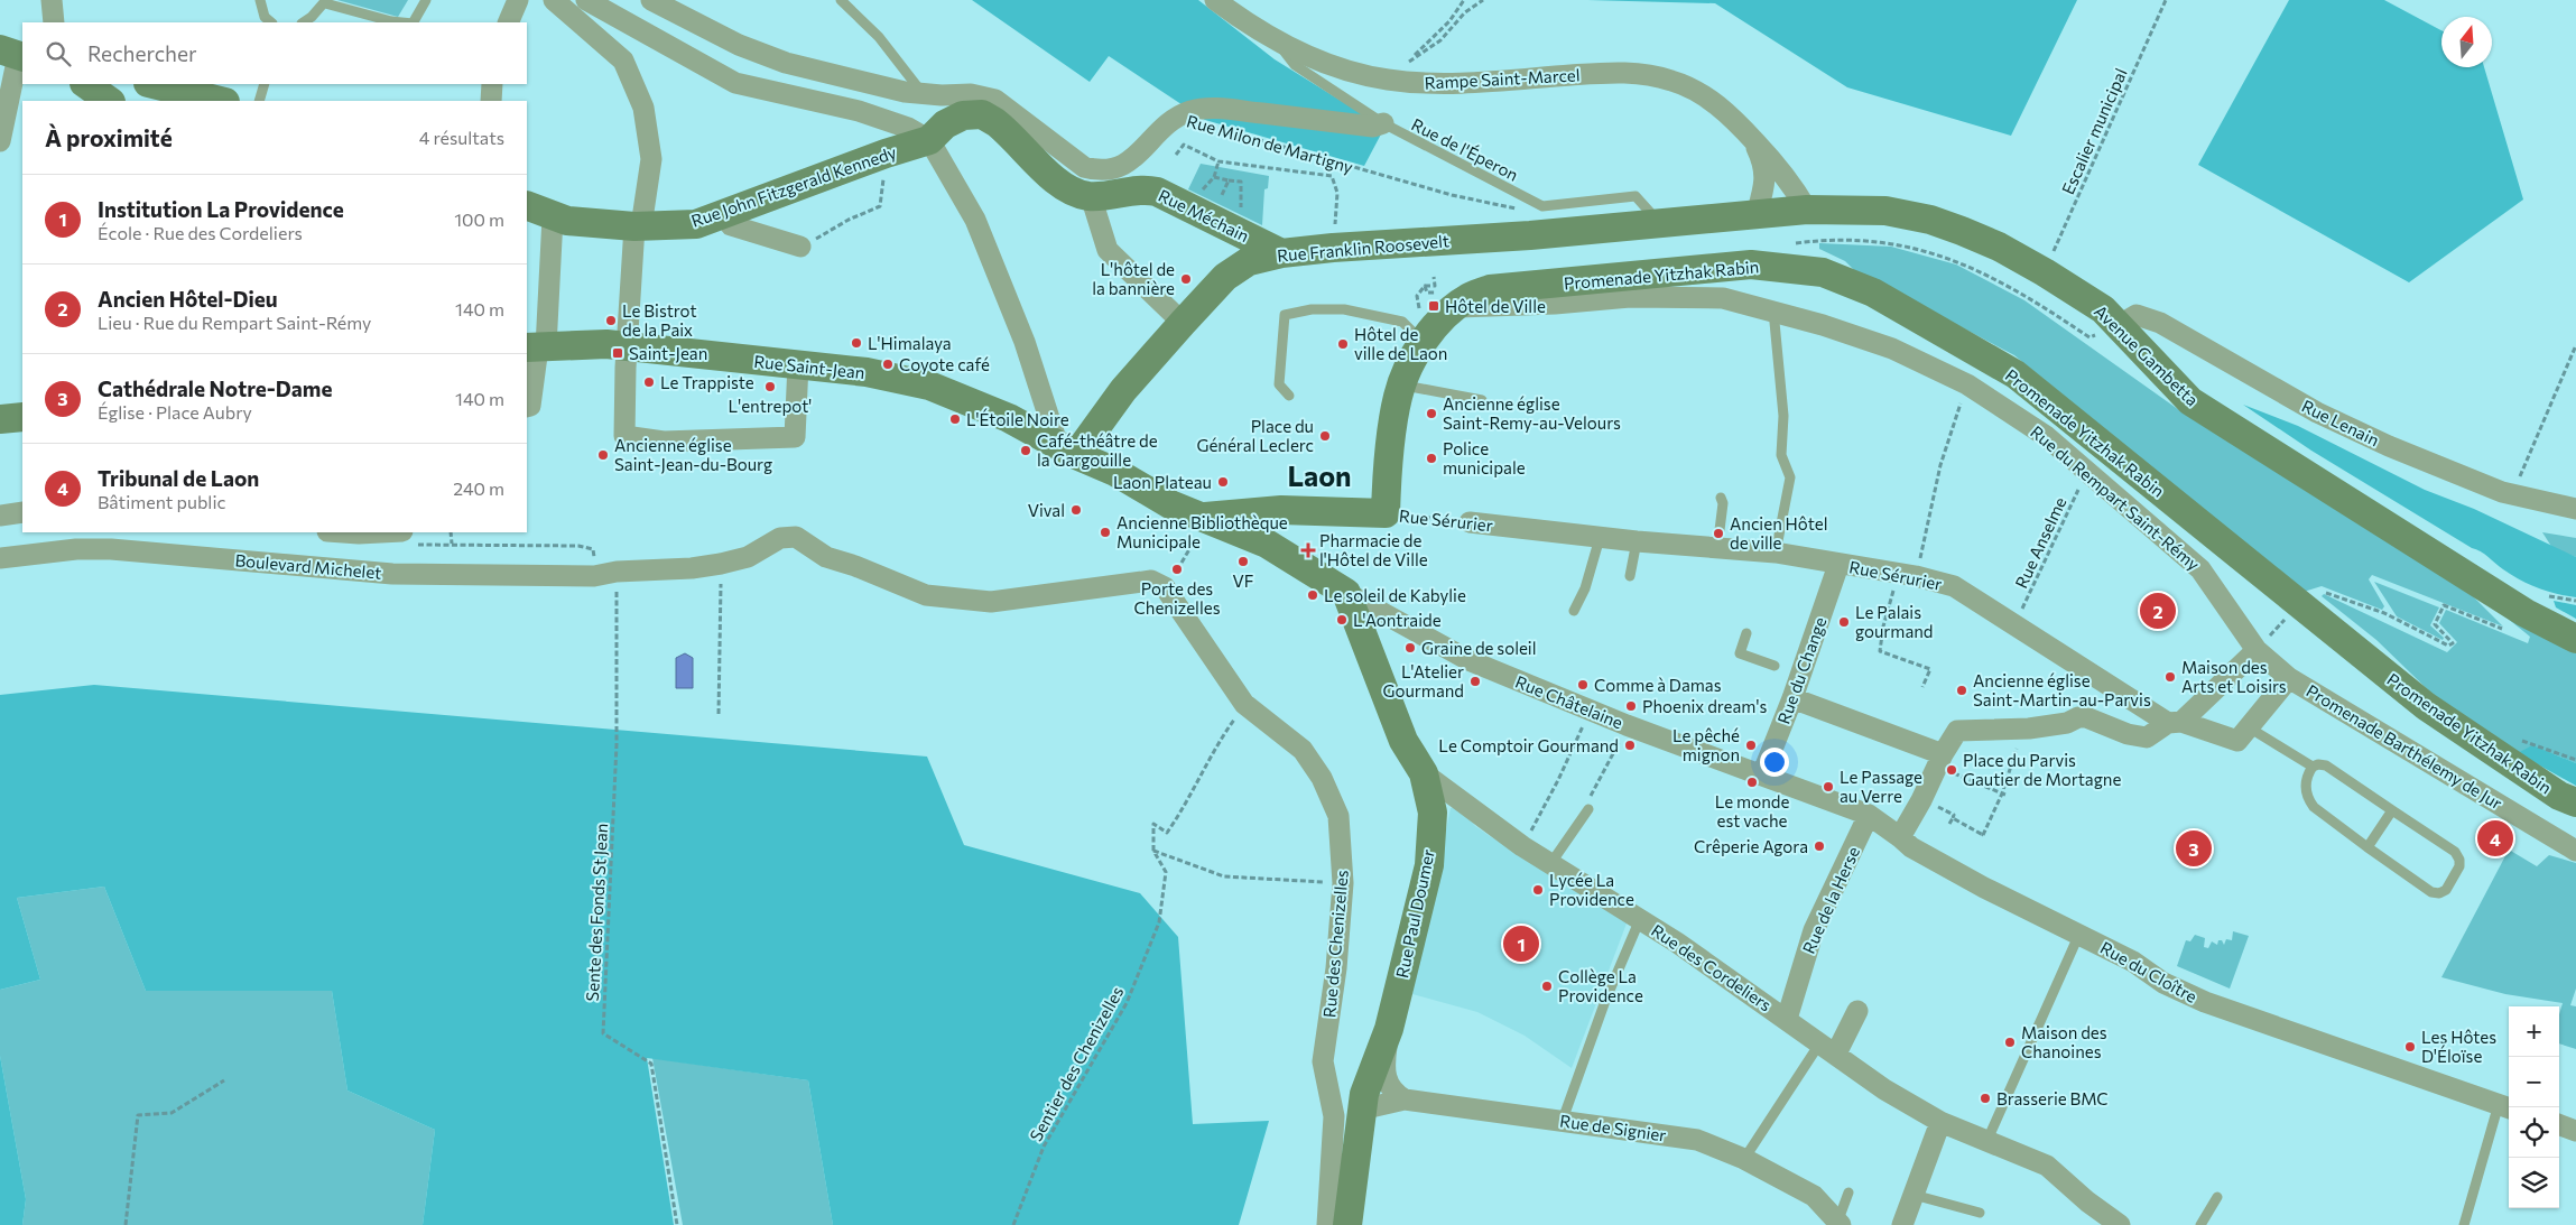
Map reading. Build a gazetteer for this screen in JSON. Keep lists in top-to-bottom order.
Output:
{
  "streets": {
    "street": [
      "Rampe Saint-Marcel",
      "Rue Milon de Martigny",
      "Rue John Fitzgerald Kennedy",
      "Rue Méchain",
      "Rue Franklin Roosevelt",
      "Promenade Yitzhak Rabin",
      "Avenue Gambetta",
      "Rue Saint-Jean",
      "Rue Lenain",
      "Rue du Rempart Saint-Rémy",
      "Rue Sérurier",
      "Boulevard Michelet",
      "Rue du Change",
      "Rue Châtelaine",
      "Promenade Barthélemy de Jur",
      "Rue de la Herse",
      "Rue Paul Doumer",
      "Rue des Chenizelles",
      "Rue des Cordeliers",
      "Rue du Cloître",
      "Rue de Signier"
    ],
    "lane": ["Rue de l'Éperon"],
    "path": [
      "Escalier municipal",
      "Rue Anselme",
      "Sente des Fonds St Jean",
      "Sentier des Chenizelles"
    ]
  },
  "crossings": [
    ["Rampe Saint-Marcel", "Rue de l'Éperon"],
    ["Rampe Saint-Marcel", "Avenue Gambetta"],
    ["Escalier municipal", "Avenue Gambetta"],
    ["Rue Milon de Martigny", "Rue de l'Éperon"],
    ["Rue Méchain", "Rue Franklin Roosevelt"],
    ["Rue Franklin Roosevelt", "Avenue Gambetta"],
    ["Rue Franklin Roosevelt", "Rue Saint-Jean"],
    ["Promenade Yitzhak Rabin", "Rue du Rempart Saint-Rémy"],
    ["Promenade Yitzhak Rabin", "Rue Sérurier"],
    ["Avenue Gambetta", "Rue Lenain"],
    ["Rue Saint-Jean", "Rue Châtelaine"],
    ["Rue du Rempart Saint-Rémy", "Rue Anselme"],
    ["Rue du Rempart Saint-Rémy", "Promenade Barthélemy de Jur"],
    ["Rue Sérurier", "Rue Anselme"],
    ["Rue Sérurier", "Rue du Change"],
    ["Boulevard Michelet", "Sente des Fonds St Jean"],
    ["Boulevard Michelet", "Rue des Chenizelles"],
    ["Rue du Change", "Rue Châtelaine"],
    ["Rue Châtelaine", "Rue de la Herse"],
    ["Rue Châtelaine", "Rue Paul Doumer"],
    ["Rue Châtelaine", "Rue du Cloître"],
    ["Rue de la Herse", "Rue des Cordeliers"],
    ["Rue de la Herse", "Rue du Cloître"],
    ["Sente des Fonds St Jean", "Rue des Chenizelles"],
    ["Rue Paul Doumer", "Rue des Cordeliers"],
    ["Rue Paul Doumer", "Rue de Signier"]
  ],
  "districts": ["Laon"],
  "places": {
    "other": [
      "L'hôtel de la bannière",
      "Le Bistrot de la Paix",
      "L'Himalaya",
      "Hôtel de ville de Laon",
      "Coyote café",
      "Le Trappiste",
      "L'entrepot'",
      "Ancienne église Saint-Remy-au-Velours",
      "L'Étoile Noire",
      "Place du Général Leclerc",
      "Café-théâtre de la Gargouille",
      "Ancienne église Saint-Jean-du-Bourg",
      "Police municipale",
      "Laon Plateau",
      "Vival",
      "Ancienne Bibliothèque Municipale",
      "Ancien Hôtel de ville",
      "VF",
      "Porte des Chenizelles",
      "Le soleil de Kabylie",
      "L'Aontraide",
      "Le Palais gourmand",
      "Graine de soleil",
      "Maison des Arts et Loisirs",
      "L'Atelier Gourmand",
      "Comme à Damas",
      "Ancienne église Saint-Martin-au-Parvis",
      "Phoenix dream's",
      "Le Comptoir Gourmand",
      "Le pêché mignon",
      "Place du Parvis Gautier de Mortagne",
      "Le monde est vache",
      "Le Passage au Verre",
      "Crêperie Agora",
      "Lycée La Providence",
      "Collège La Providence",
      "Maison des Chanoines",
      "Les Hôtes D'Éloïse",
      "Brasserie BMC"
    ],
    "transit": ["Hôtel de Ville", "Saint-Jean"],
    "health": ["Pharmacie de l'Hôtel de Ville"]
  },
  "north": "top",
  "page": {
    "search": "Rechercher",
    "heading": ["À proximité", "4 résultats"],
    "list": [
      {
        "mark": "1",
        "name": "Institution La Providence",
        "note": "École · Rue des Cordeliers",
        "value": "100 m"
      },
      {
        "mark": "2",
        "name": "Ancien Hôtel-Dieu",
        "note": "Lieu · Rue du Rempart Saint-Rémy",
        "value": "140 m"
      },
      {
        "mark": "3",
        "name": "Cathédrale Notre-Dame",
        "note": "Église · Place Aubry",
        "value": "140 m"
      },
      {
        "mark": "4",
        "name": "Tribunal de Laon",
        "note": "Bâtiment public",
        "value": "240 m"
      }
    ],
    "pins": [
      "2",
      "4",
      "3",
      "1"
    ],
    "map_buttons": ["+", "−"]
  }
}
